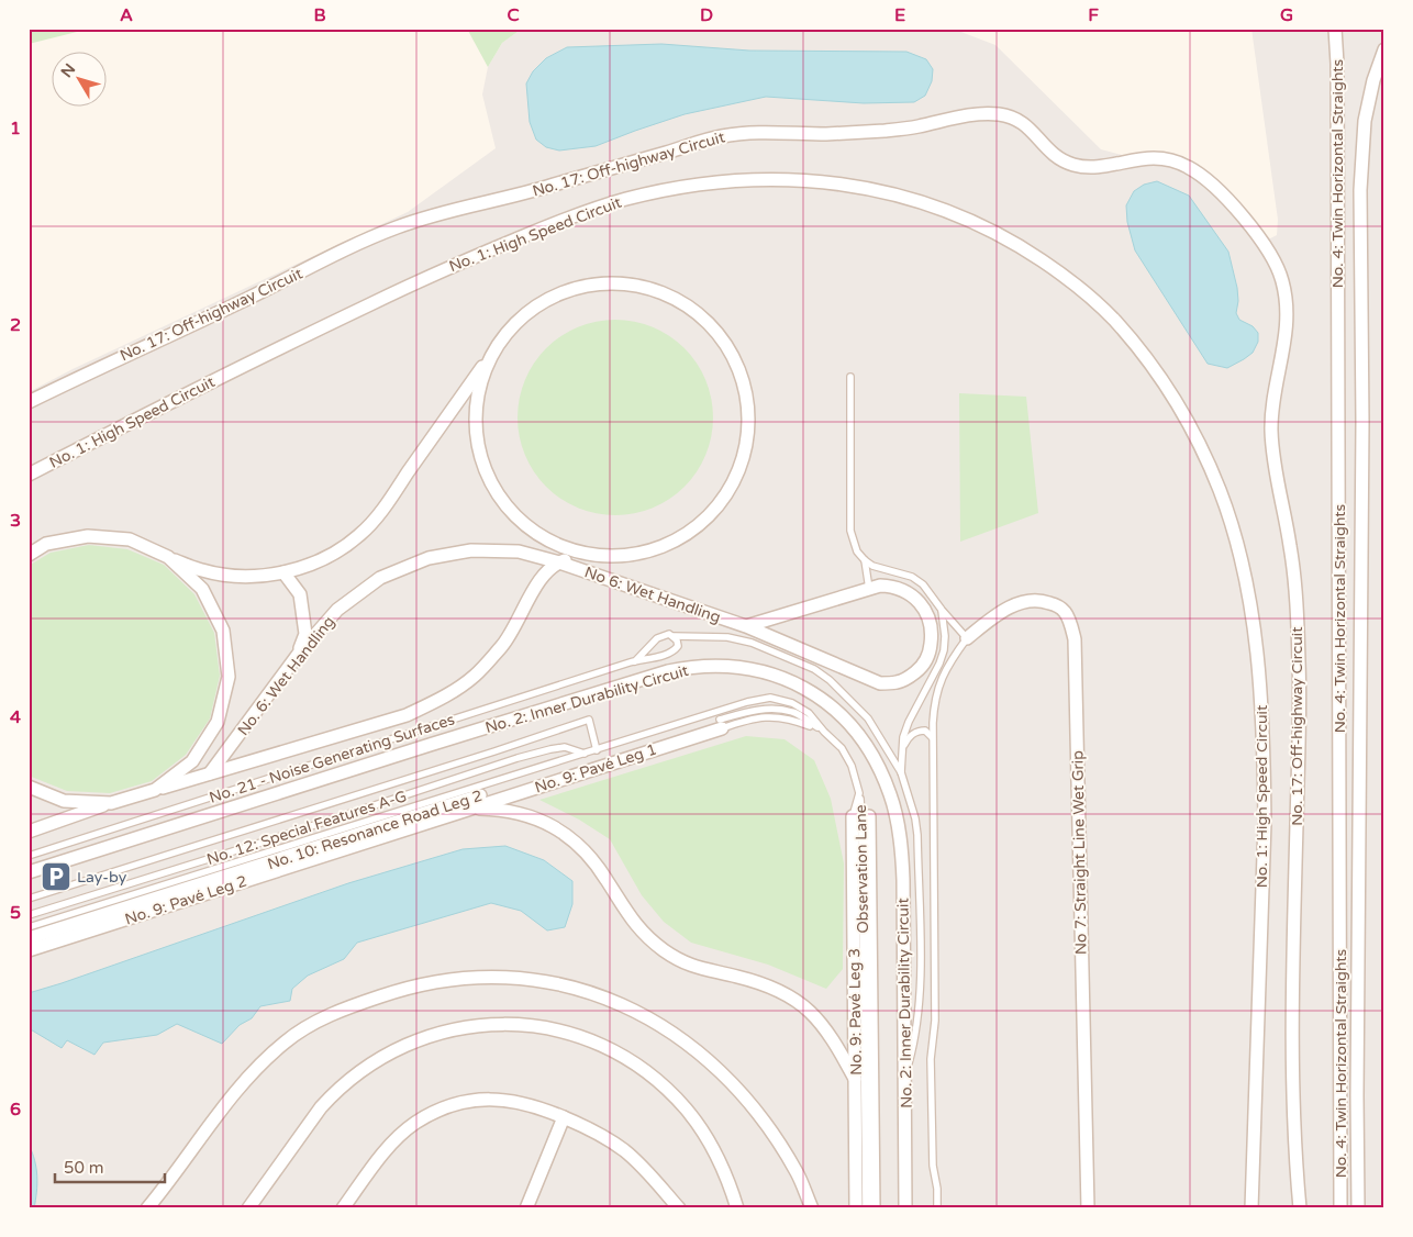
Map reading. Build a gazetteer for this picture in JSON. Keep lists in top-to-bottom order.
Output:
{
  "streets": {
    "street": [
      "No. 17: Off-highway Circuit",
      "No. 4: Twin Horizontal Straights",
      "No. 1: High Speed Circuit",
      "No 6: Wet Handling",
      "No. 6: Wet Handling",
      "No. 2: Inner Durability Circuit",
      "No. 9: Pavé Leg 1",
      "No. 10: Resonance Road Leg 2",
      "No 7: Straight Line Wet Grip",
      "No. 9: Pavé Leg 2",
      "No. 9: Pavé Leg 3"
    ],
    "lane": ["No. 21 - Noise Generating Surfaces", "No. 12: Special Features A-G", "Observation Lane"]
  },
  "crossings": [
    ["No 6: Wet Handling", "No. 6: Wet Handling"],
    ["No. 9: Pavé Leg 1", "No. 10: Resonance Road Leg 2"],
    ["No. 9: Pavé Leg 1", "No. 9: Pavé Leg 2"],
    ["No. 12: Special Features A-G", "Observation Lane"],
    ["Observation Lane", "No. 9: Pavé Leg 3"]
  ],
  "places": {
    "parking": ["Lay-by"]
  },
  "scale_bar": "50 m",
  "north": "top left",
  "grid": {
    "columns": [
      "A",
      "B",
      "C",
      "D",
      "E",
      "F",
      "G"
    ],
    "rows": [
      "1",
      "2",
      "3",
      "4",
      "5",
      "6"
    ]
  }
}
